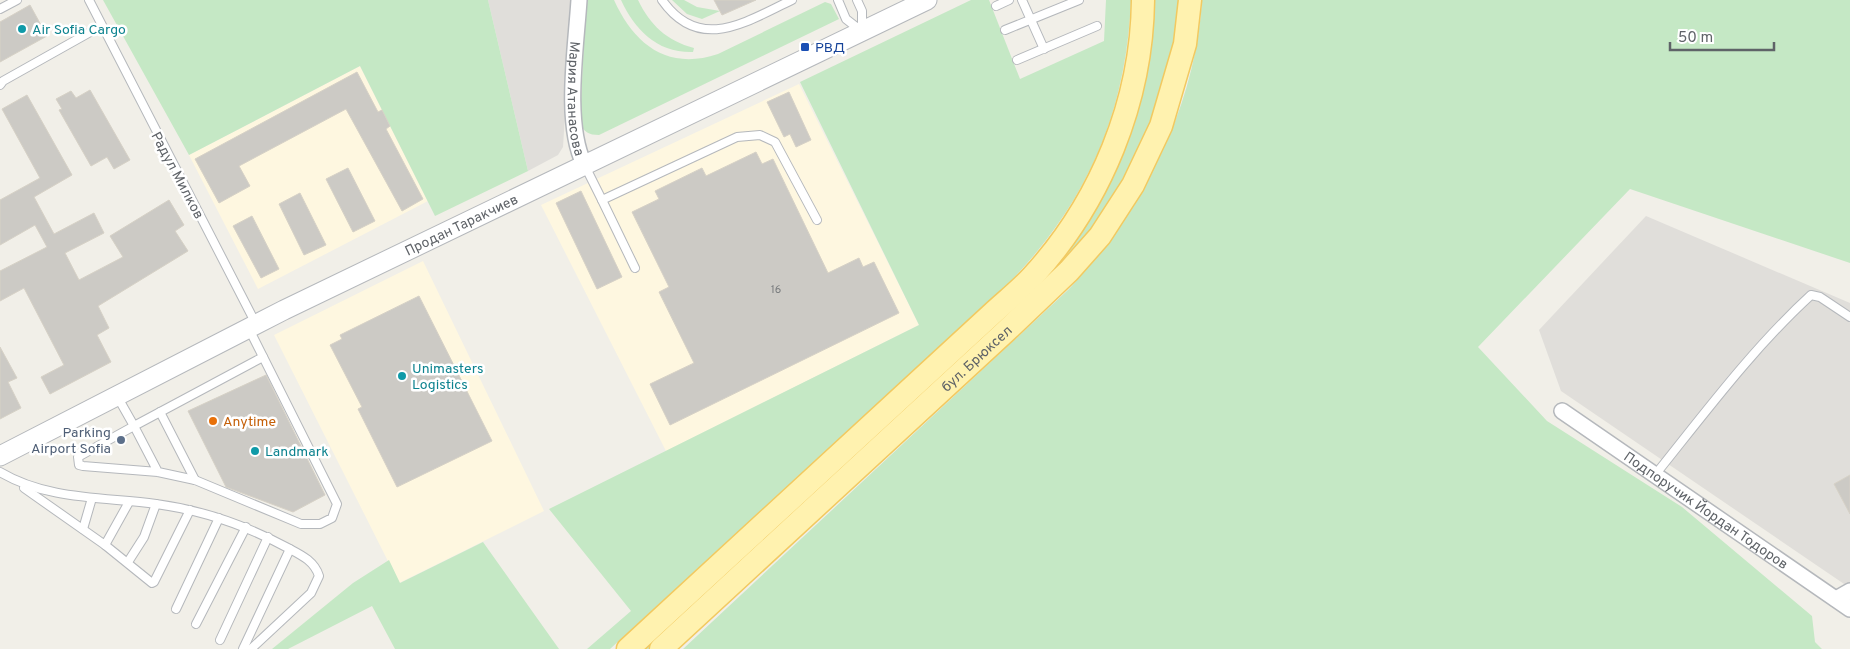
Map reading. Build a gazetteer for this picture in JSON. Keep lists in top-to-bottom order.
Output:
{
  "streets": {
    "main road": ["бул. Брюксел"],
    "street": ["Мария Атанасова", "Продан Таракчиев", "Подпоручик Йордан Тодоров"],
    "lane": ["Радул Милков"]
  },
  "crossings": [
    ["Мария Атанасова", "Продан Таракчиев"],
    ["Радул Милков", "Продан Таракчиев"]
  ],
  "places": {
    "other": [
      "Air Sofia Cargo",
      "Unimasters Logistics",
      "Anytime",
      "Parking Airport Sofia",
      "Landmark"
    ],
    "transit": ["РВД"]
  },
  "house_numbers": ["16"],
  "scale_bar": "50 m"
}
